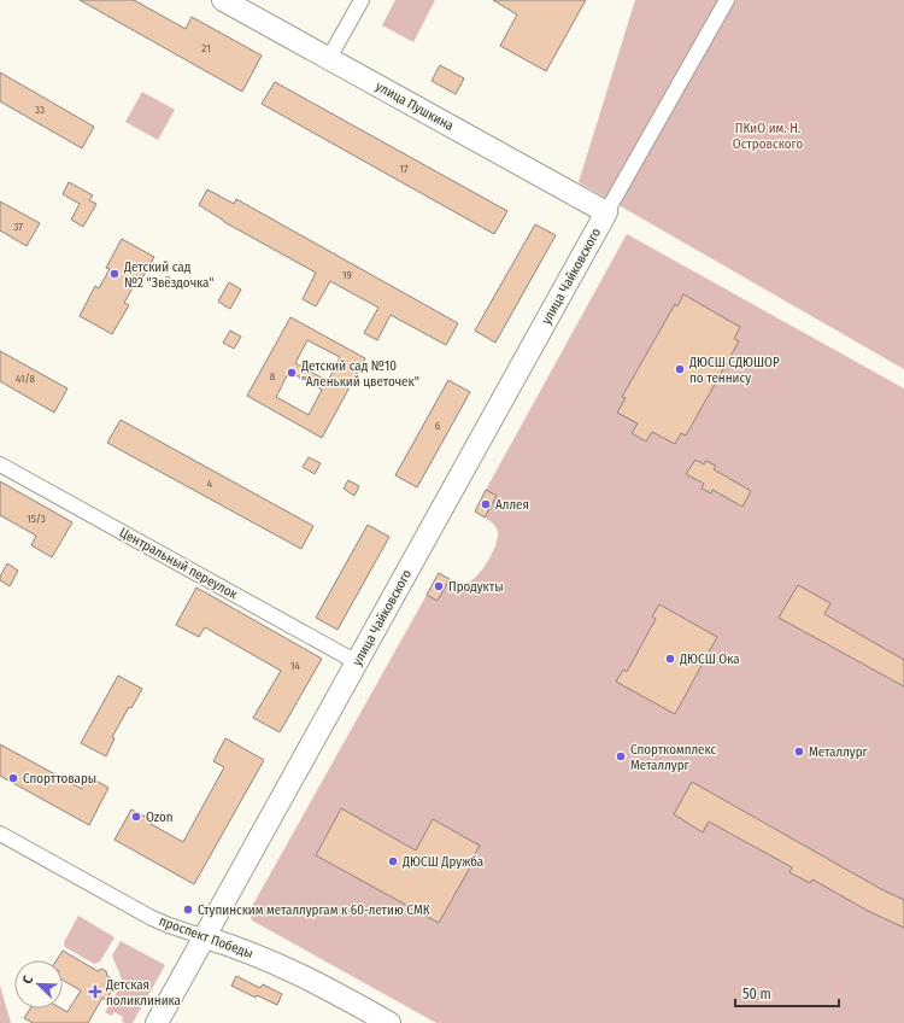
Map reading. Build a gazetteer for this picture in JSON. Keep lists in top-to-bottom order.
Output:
{
  "streets": {
    "main road": ["улица Пушкина", "улица Чайковского", "проспект Победы"],
    "street": ["Центральный переулок"]
  },
  "crossings": [
    ["улица Пушкина", "улица Чайковского"],
    ["улица Чайковского", "Центральный переулок"],
    ["улица Чайковского", "проспект Победы"]
  ],
  "parks": ["ПКиО им. Н. Островского"],
  "places": {
    "other": [
      "Детский сад №2 \"Звёздочка\"",
      "ДЮСШ СДЮШОР по теннису",
      "Детский сад №10 \"Аленький цветочек\"",
      "Аллея",
      "Продукты",
      "ДЮСШ Ока",
      "Металлург",
      "Спорткомплекс Металлург",
      "Спорттовары",
      "Ozon",
      "ДЮСШ Дружба",
      "Ступинским металлургам к 60-летию СМК"
    ],
    "health": ["Детская поликлиника"]
  },
  "house_numbers": [
    "21",
    "33",
    "17",
    "37",
    "19",
    "8",
    "41/8",
    "6",
    "4",
    "15/3",
    "14"
  ],
  "scale_bar": "50 m",
  "north": "top left"
}
